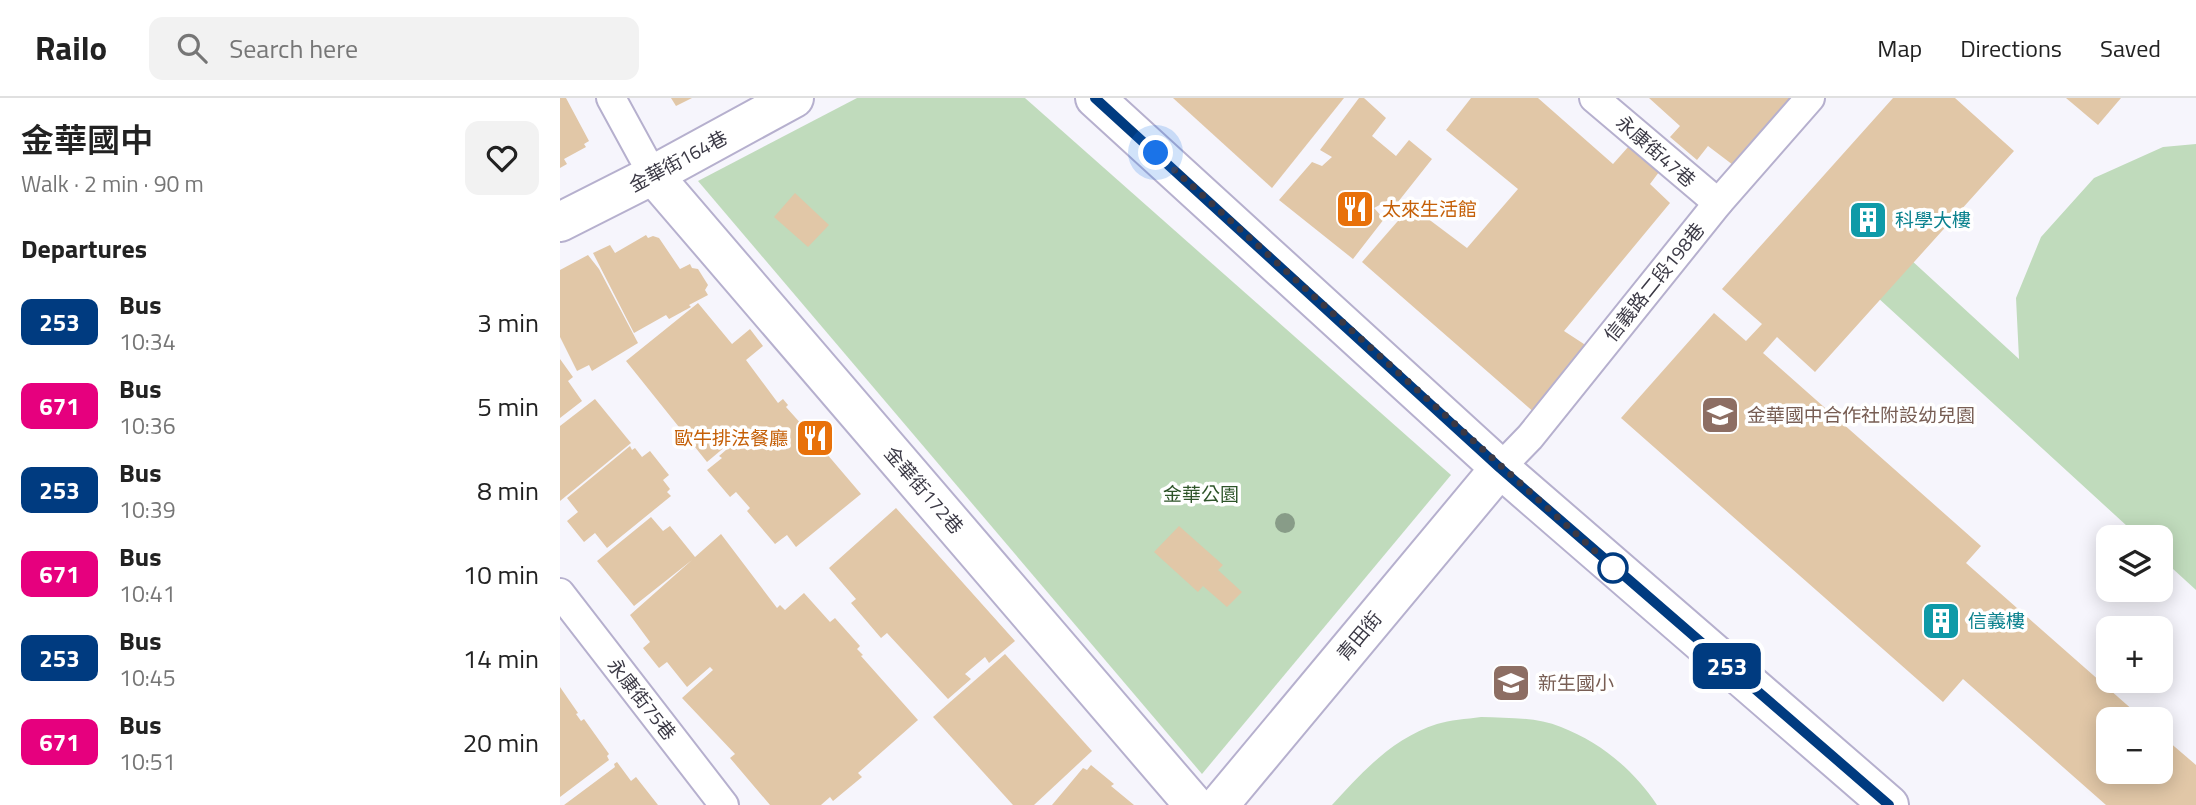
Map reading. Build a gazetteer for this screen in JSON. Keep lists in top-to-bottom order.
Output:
{
  "streets": {
    "street": ["金華街164巷", "金華街172巷", "青田街"],
    "lane": ["永康街47巷", "信義路二段198巷", "永康街75巷"]
  },
  "crossings": [
    ["永康街47巷", "信義路二段198巷"],
    ["金華街164巷", "金華街172巷"],
    ["信義路二段198巷", "青田街"]
  ],
  "parks": ["金華公園"],
  "places": {
    "restaurant": ["太來生活館", "歐牛排法餐廳"],
    "building": ["科學大樓", "信義樓"],
    "school or university": ["金華國中合作社附設幼兒園", "新生國小"]
  },
  "lines": ["bus line 253"],
  "page": {
    "header": "Railo",
    "search": "Search here",
    "nav": ["Map", "Directions", "Saved"],
    "heading": [
      ["金華國中", "Walk · 2 min · 90 m"],
      "Departures"
    ],
    "on_map": "253",
    "list": [
      {
        "mark": "253",
        "name": "Bus",
        "note": "10:34",
        "value": "3 min"
      },
      {
        "mark": "671",
        "name": "Bus",
        "note": "10:36",
        "value": "5 min"
      },
      {
        "mark": "253",
        "name": "Bus",
        "note": "10:39",
        "value": "8 min"
      },
      {
        "mark": "671",
        "name": "Bus",
        "note": "10:41",
        "value": "10 min"
      },
      {
        "mark": "253",
        "name": "Bus",
        "note": "10:45",
        "value": "14 min"
      },
      {
        "mark": "671",
        "name": "Bus",
        "note": "10:51",
        "value": "20 min"
      }
    ],
    "map_buttons": ["+", "−"]
  }
}
